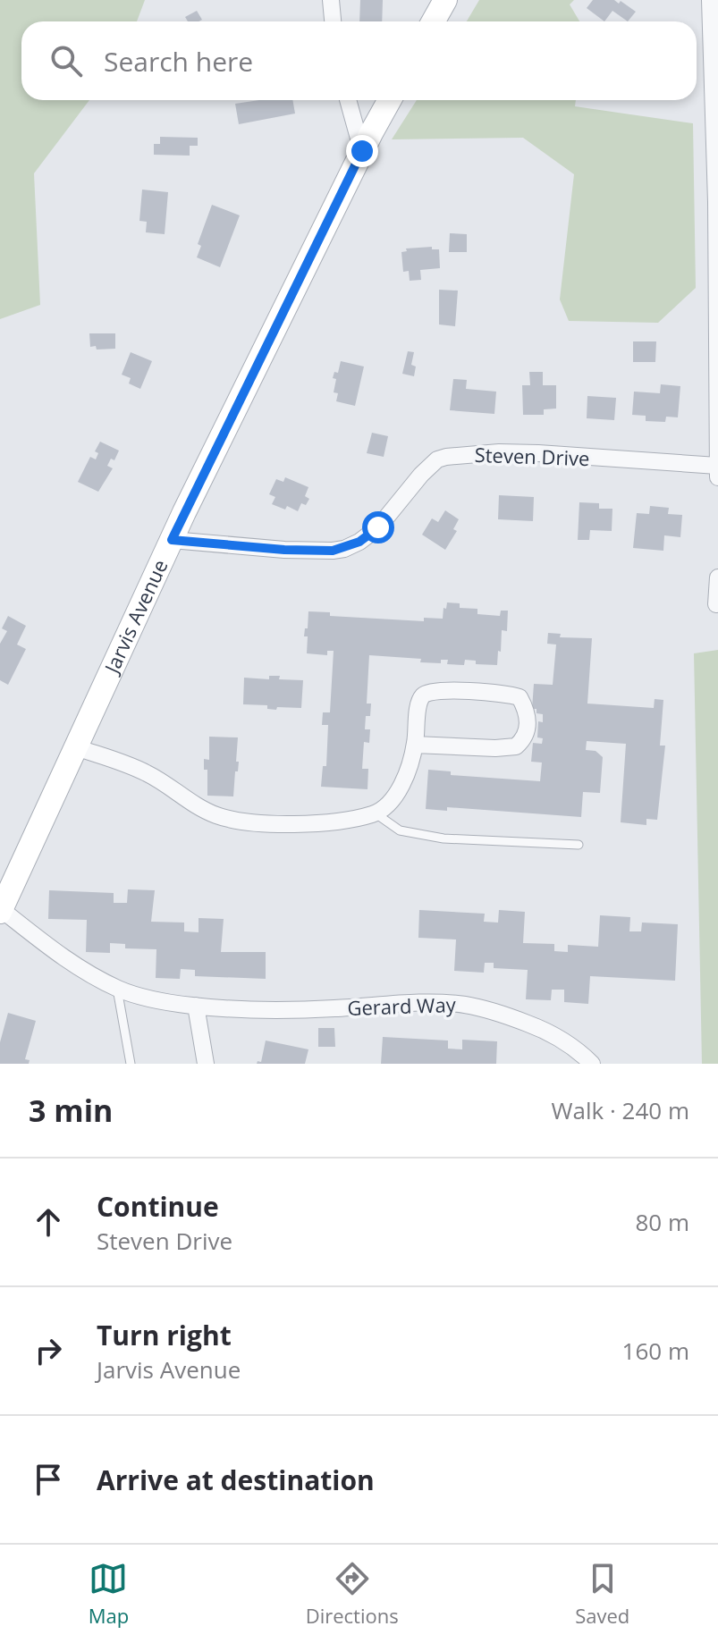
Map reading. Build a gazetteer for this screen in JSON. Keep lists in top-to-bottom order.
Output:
{
  "streets": {
    "street": ["Steven Drive", "Jarvis Avenue", "Gerard Way"]
  },
  "crossings": [
    ["Steven Drive", "Jarvis Avenue"],
    ["Jarvis Avenue", "Gerard Way"]
  ],
  "page": {
    "search": "Search here",
    "heading": ["3 min", "Walk · 240 m"],
    "list": [
      ["Continue", "Steven Drive", "80 m"],
      ["Turn right", "Jarvis Avenue", "160 m"],
      "Arrive at destination"
    ],
    "nav": ["Map", "Directions", "Saved"]
  }
}
